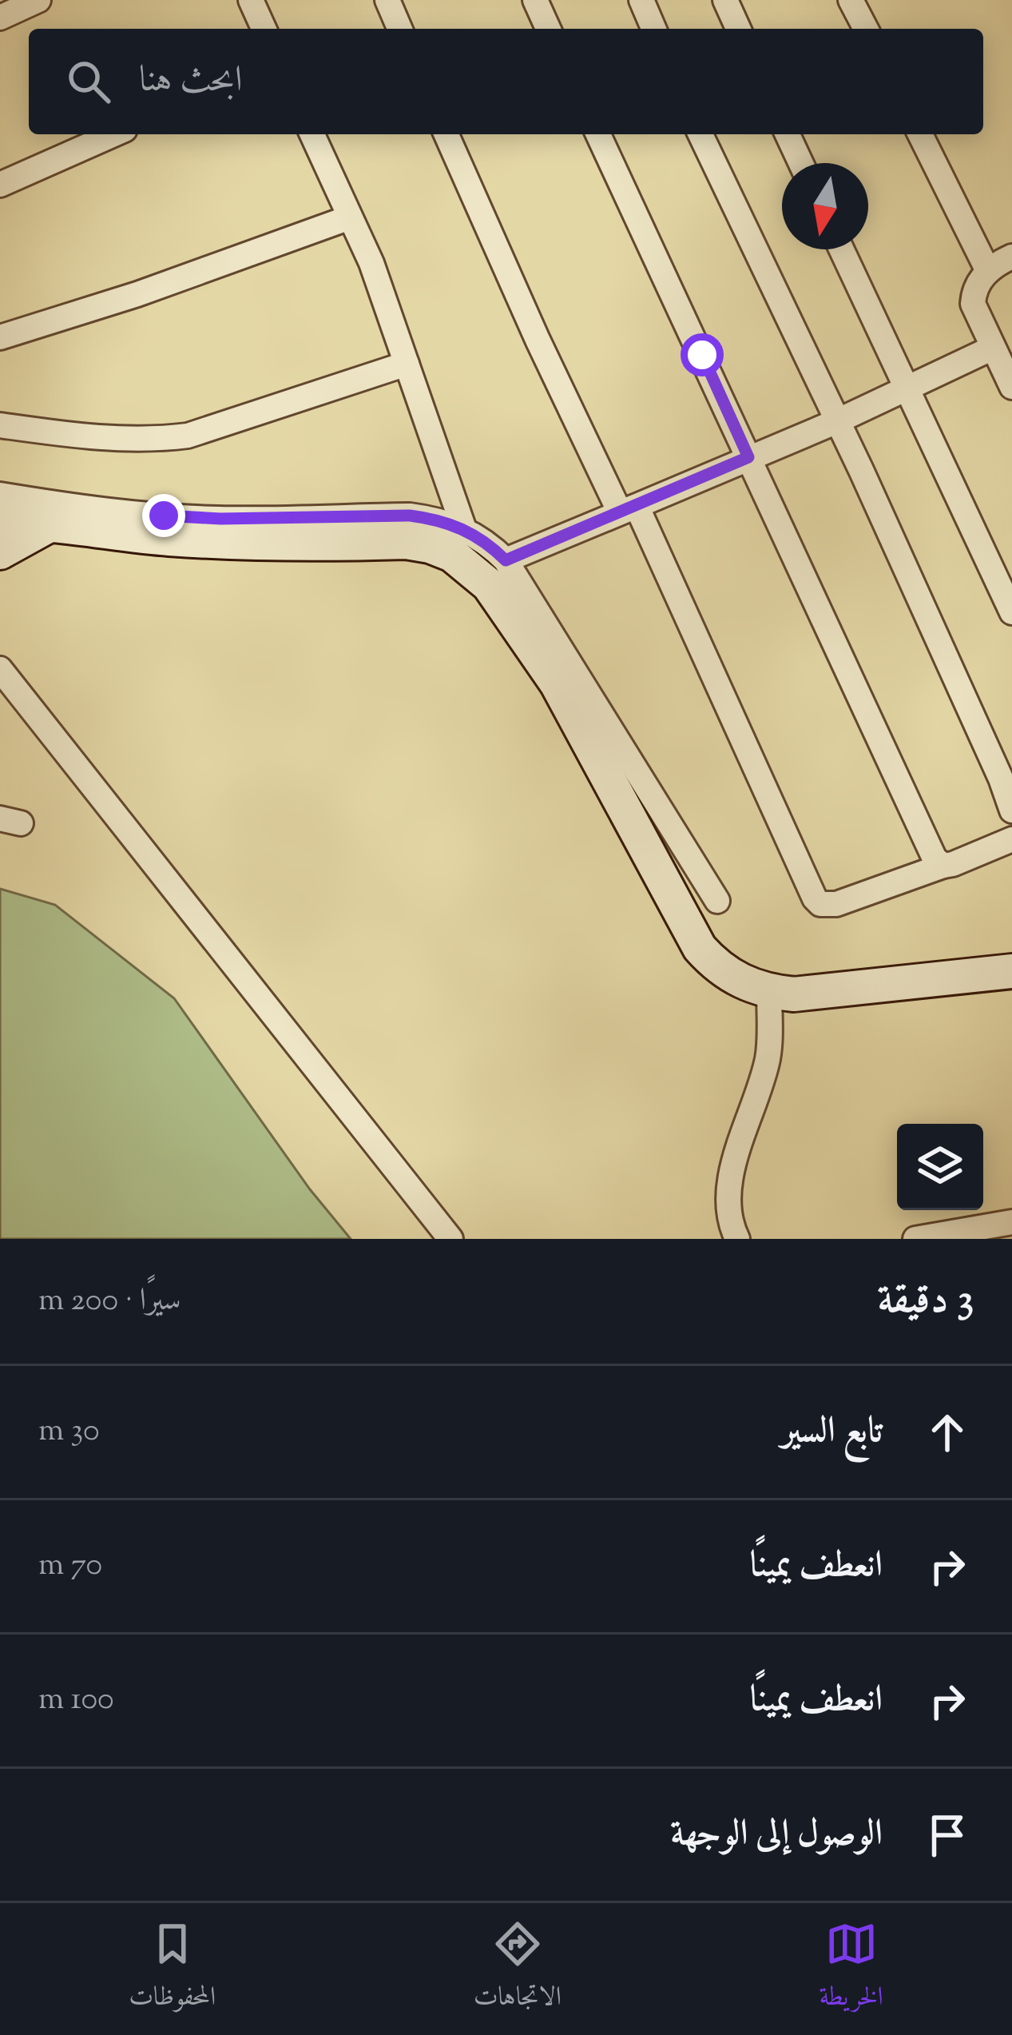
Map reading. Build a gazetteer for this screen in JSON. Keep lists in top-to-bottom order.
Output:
{
  "north": "bottom",
  "page": {
    "search": "ابحث هنا",
    "heading": ["3 دقيقة", "سيرًا · 200 m"],
    "list": [
      ["تابع السير", "30 m"],
      ["انعطف يمينًا", "70 m"],
      ["انعطف يمينًا", "100 m"],
      "الوصول إلى الوجهة"
    ],
    "nav": ["الخريطة", "الاتجاهات", "المحفوظات"]
  }
}
